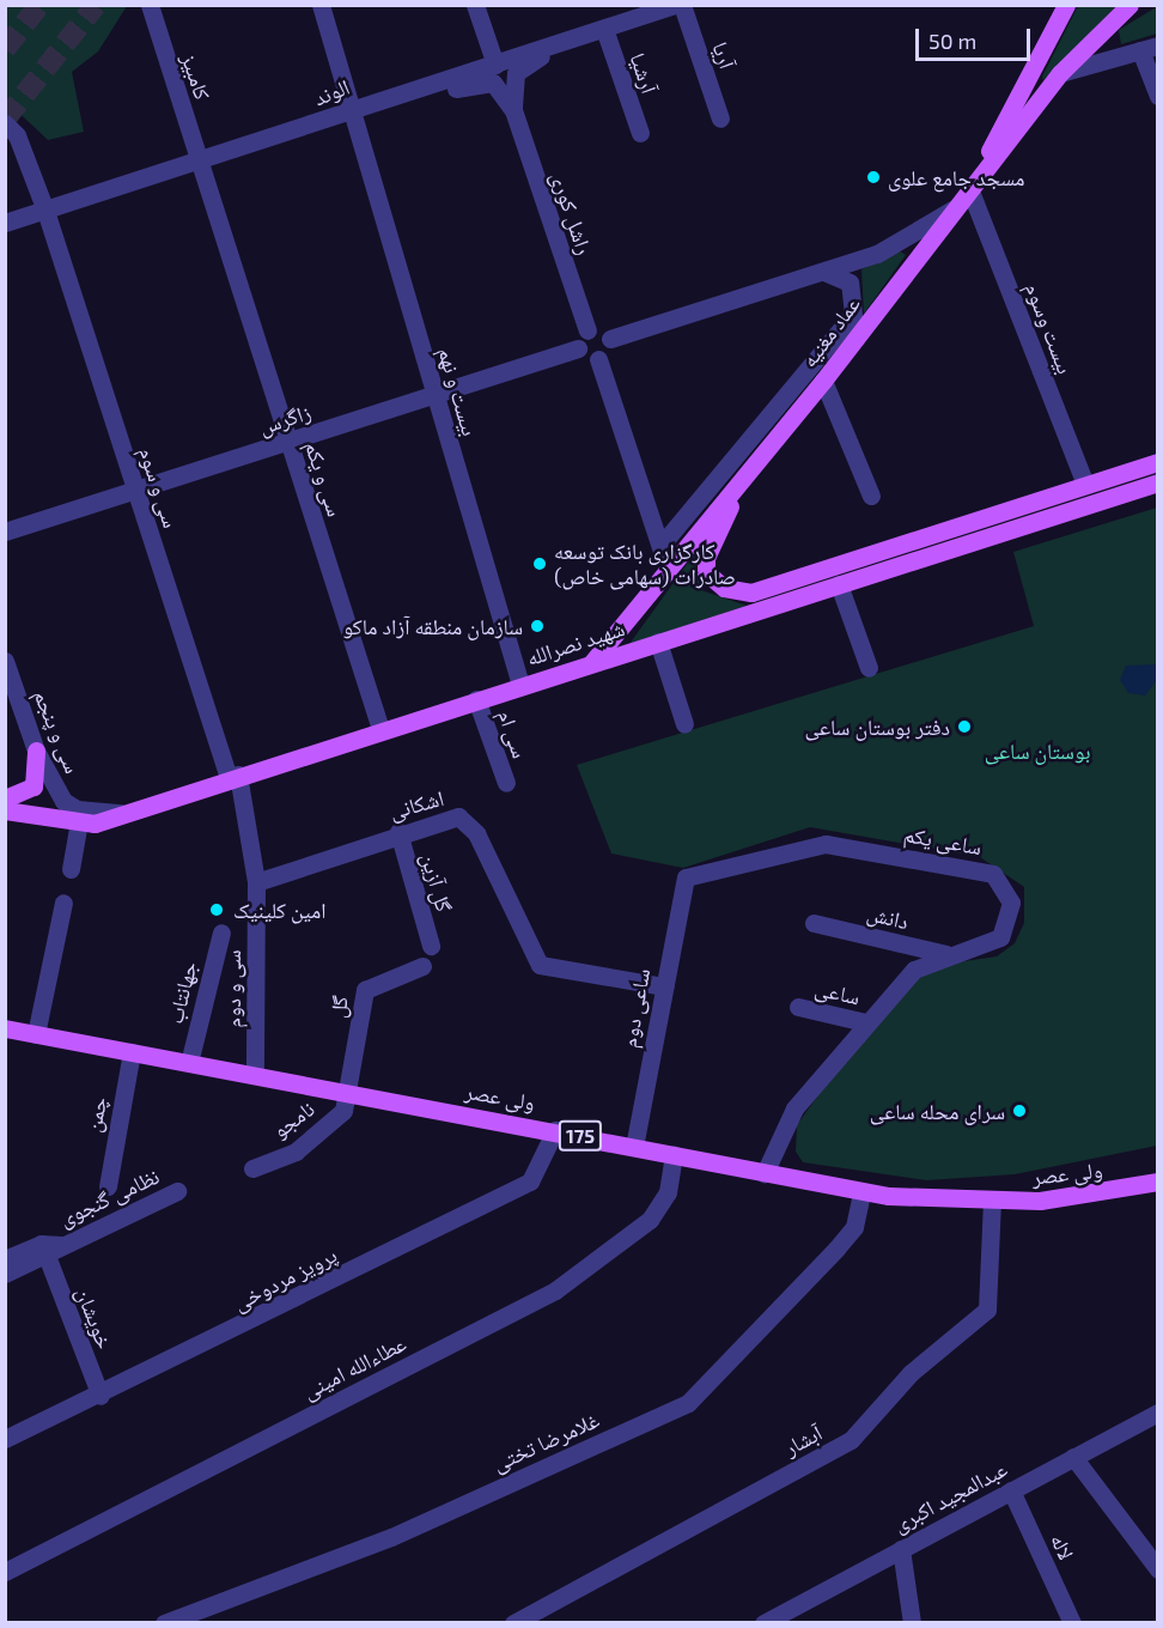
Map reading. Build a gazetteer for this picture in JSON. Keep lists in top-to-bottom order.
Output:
{
  "streets": {
    "main road": [
      "عماد مغنیه",
      "شهید نصرالله",
      "ولی عصر",
      "175"
    ],
    "street": [
      "آریا",
      "آرشیا",
      "کامبیز",
      "الوند",
      "راشل کوری",
      "بیست وسوم",
      "بیست و نهم",
      "زاگرس",
      "سی و یکم",
      "سی و سوم",
      "سی و پنجم",
      "سی ام",
      "اشکانی",
      "ساعی یکم",
      "گل آزین",
      "دانش",
      "سی و دوم",
      "جهانتاب",
      "ساعی",
      "گل",
      "ساعی دوم",
      "چمن",
      "نامجو",
      "نظامی گنجوی",
      "پرویز مردوخی",
      "خویشان",
      "عطاءالله امینی",
      "آبشار",
      "غلامرضا تختی",
      "عبدالمجید اکبری",
      "لاله"
    ]
  },
  "crossings": [
    ["آرشیا", "الوند"],
    ["کامبیز", "الوند"],
    ["کامبیز", "سی و یکم"],
    ["الوند", "بیست و نهم"],
    ["الوند", "سی و یکم"],
    ["الوند", "سی و سوم"],
    ["بیست وسوم", "عماد مغنیه"],
    ["بیست وسوم", "شهید نصرالله"],
    ["عماد مغنیه", "شهید نصرالله"],
    ["بیست و نهم", "زاگرس"],
    ["بیست و نهم", "شهید نصرالله"],
    ["زاگرس", "سی و یکم"],
    ["زاگرس", "سی و سوم"],
    ["سی و یکم", "شهید نصرالله"],
    ["سی و سوم", "شهید نصرالله"],
    ["سی و سوم", "سی و دوم"],
    ["شهید نصرالله", "سی و پنجم"],
    ["شهید نصرالله", "سی ام"],
    ["شهید نصرالله", "سی و دوم"],
    ["اشکانی", "گل آزین"],
    ["اشکانی", "سی و دوم"],
    ["اشکانی", "ساعی دوم"],
    ["ساعی یکم", "دانش"],
    ["ساعی یکم", "ساعی"],
    ["ساعی یکم", "ساعی دوم"],
    ["ساعی یکم", "ولی عصر"],
    ["سی و دوم", "ولی عصر"],
    ["جهانتاب", "ولی عصر"],
    ["گل", "ولی عصر"],
    ["گل", "نامجو"],
    ["ساعی دوم", "ولی عصر"],
    ["ولی عصر", "چمن"],
    ["ولی عصر", "نامجو"],
    ["ولی عصر", "پرویز مردوخی"],
    ["ولی عصر", "عطاءالله امینی"],
    ["ولی عصر", "آبشار"],
    ["ولی عصر", "غلامرضا تختی"],
    ["نظامی گنجوی", "خویشان"],
    ["پرویز مردوخی", "خویشان"],
    ["عبدالمجید اکبری", "لاله"]
  ],
  "parks": ["بوستان ساعی"],
  "places": [
    "مسجد جامع علوی",
    "کارگزاری بانک توسعه صادرات (سهامی خاص)",
    "سازمان منطقه آزاد ماکو",
    "دفتر بوستان ساعی",
    "امین کلینیک",
    "سرای محله ساعی"
  ],
  "scale_bar": "50 m"
}
